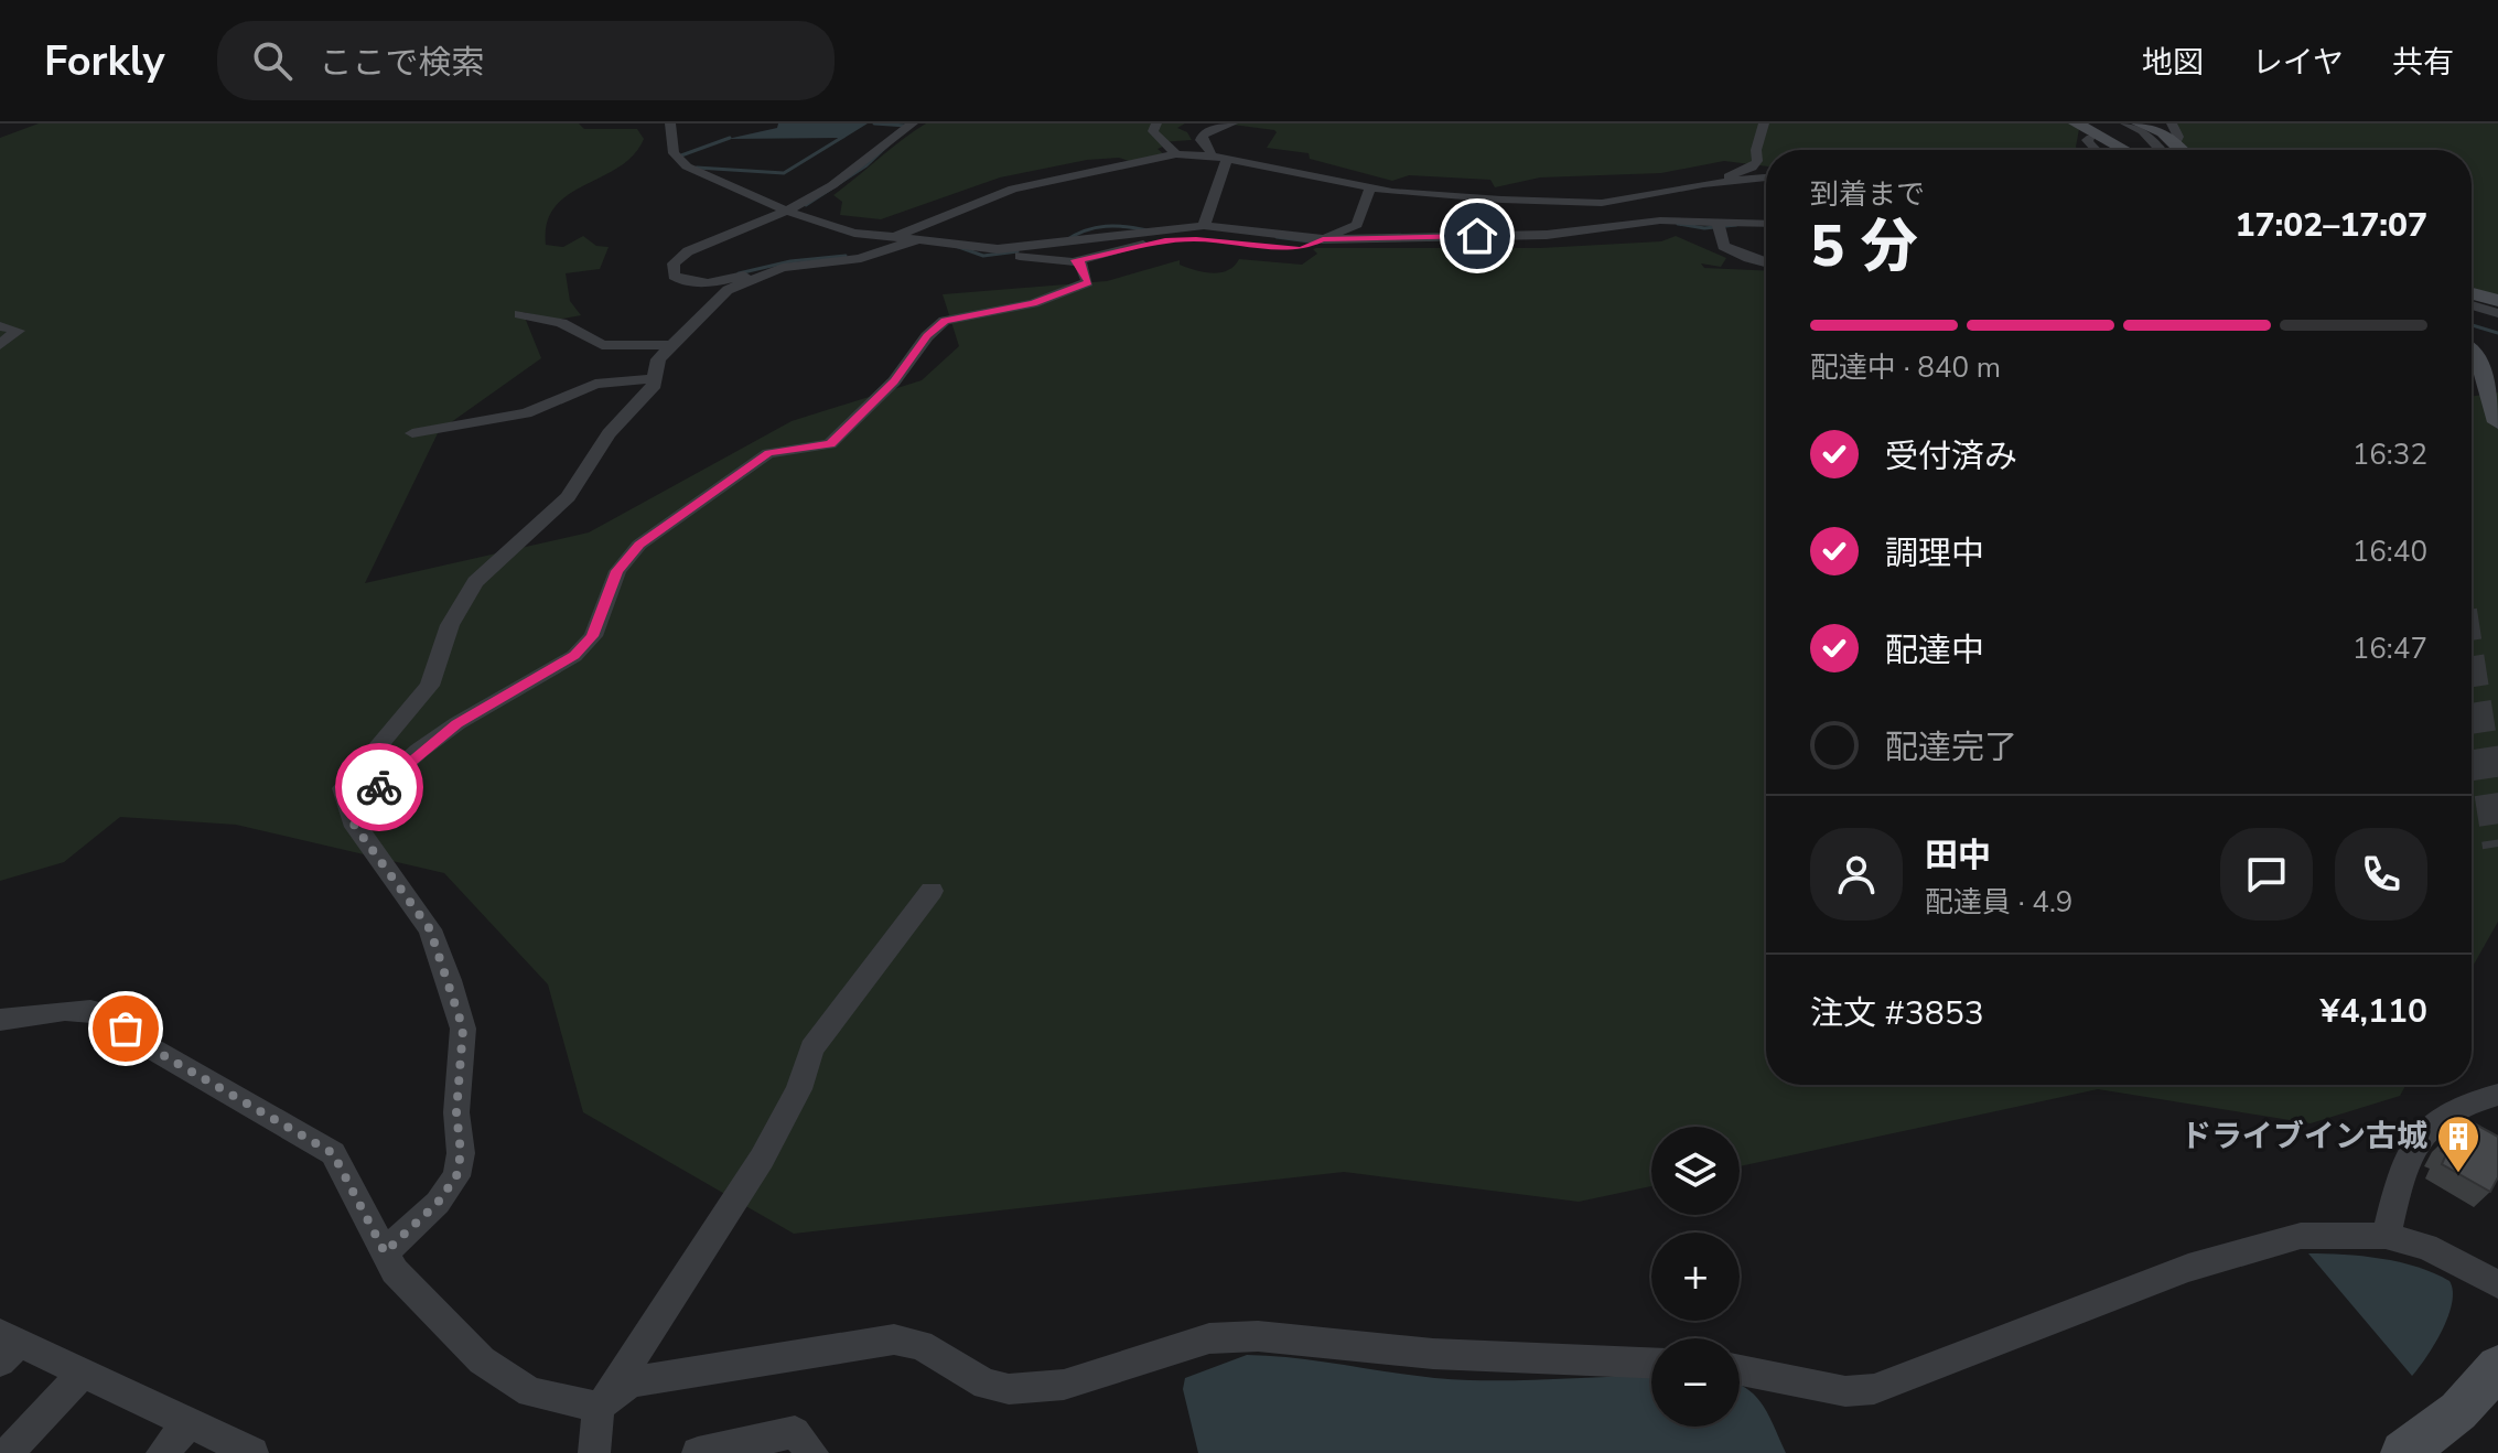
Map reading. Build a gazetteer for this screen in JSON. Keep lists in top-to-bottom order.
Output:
{
  "places": {
    "building": ["ドライブイン古城"]
  },
  "page": {
    "header": "Forkly",
    "search": "ここで検索",
    "nav": ["地図", "レイヤ", "共有"],
    "heading": ["5 分", "到着まで", "17:02–17:07"],
    "panel": [
      "田中",
      "配達員 · 4.9",
      "注文 #3853",
      "¥4,110"
    ],
    "bar": "配達中 · 840 m",
    "list": [
      ["受付済み", "16:32"],
      ["調理中", "16:40"],
      ["配達中", "16:47"],
      "配達完了"
    ],
    "map_buttons": ["+", "−"]
  }
}
